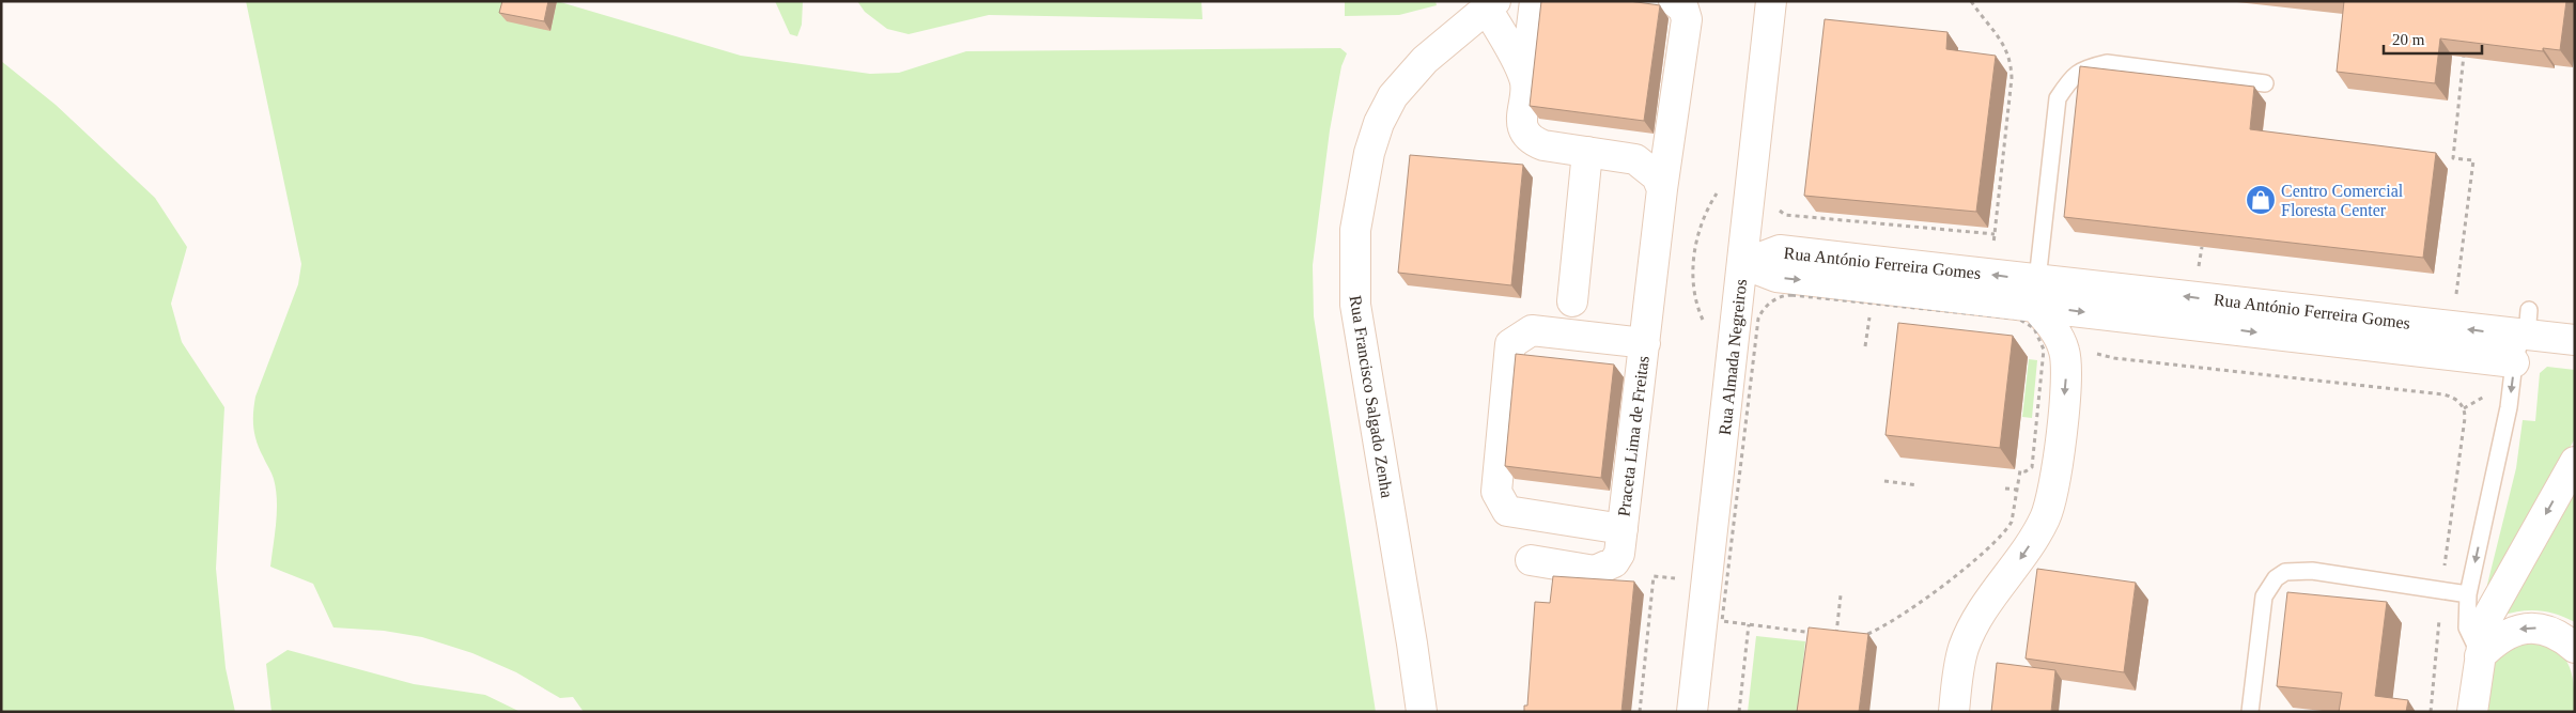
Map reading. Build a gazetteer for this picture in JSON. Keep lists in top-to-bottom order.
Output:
{
  "streets": {
    "street": [
      "Rua António Ferreira Gomes",
      "Rua Almada Negreiros",
      "Rua Francisco Salgado Zenha",
      "Praceta Lima de Freitas"
    ]
  },
  "crossings": [
    ["Rua António Ferreira Gomes", "Rua Almada Negreiros"]
  ],
  "places": {
    "shop": ["Centro Comercial Floresta Center"]
  },
  "scale_bar": "20 m"
}
